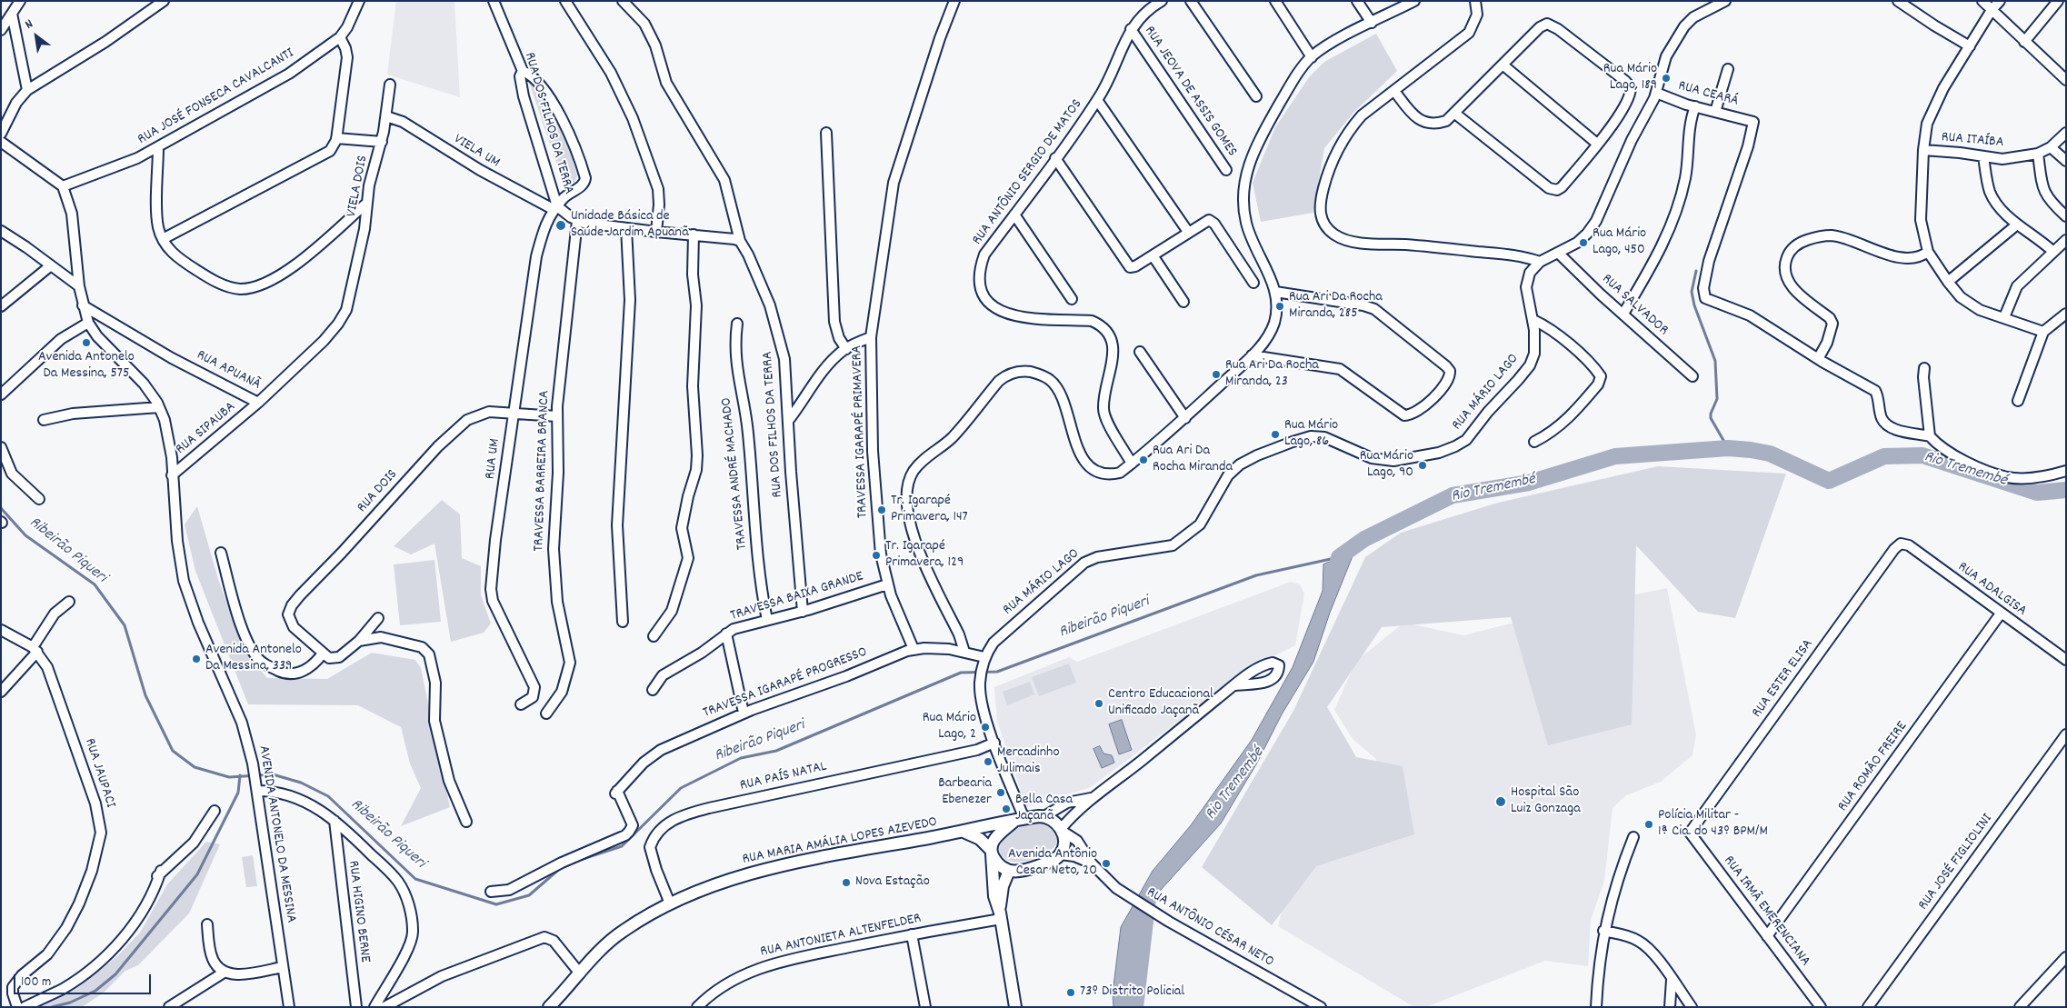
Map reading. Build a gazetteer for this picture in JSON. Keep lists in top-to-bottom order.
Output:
{
  "streets": {
    "main road": ["RUA MARIA AMÁLIA LOPES AZEVEDO"],
    "street": [
      "RUA JEOVA DE ASSIS GOMES",
      "RUA CEARÁ",
      "RUA JOSÉ FONSECA CAVALCANTI",
      "RUA DOS FILHOS DA TERRA",
      "RUA ITAÍBA",
      "VIELA UM",
      "RUA ANTÔNIO SERGIO DE MATOS",
      "VIELA DOIS",
      "RUA SALVADOR",
      "RUA APUANÃ",
      "RUA MÁRIO LAGO",
      "RUA SIPAUBA",
      "TRAVESSA IGARAPÉ PRIMAVERA",
      "RUA UM",
      "TRAVESSA BARREIRA BRANCA",
      "TRAVESSA ANDRÉ MACHADO",
      "RUA DOIS",
      "RUA ADALGISA",
      "TRAVESSA BAIXA GRANDE",
      "RUA ESTER ELISA",
      "TRAVESSA IGARAPÉ PROGRESSO",
      "RUA ROMÃO FREIRE",
      "RUA JAUPACI",
      "RUA PAÍS NATAL",
      "AVENIDA ANTONELO DA MESSINA",
      "RUA JOSÉ FIGLIOLINI",
      "RUA HIGINO BERNE",
      "RUA IRMÃ EMERENCIANA",
      "RUA ANTÔNIO CÉSAR NETO",
      "RUA ANTONIETA ALTENFELDER"
    ]
  },
  "crossings": [
    ["RUA JEOVA DE ASSIS GOMES", "RUA ANTÔNIO SERGIO DE MATOS"],
    ["RUA JOSÉ FONSECA CAVALCANTI", "AVENIDA ANTONELO DA MESSINA"],
    ["RUA DOS FILHOS DA TERRA", "VIELA UM"],
    ["RUA DOS FILHOS DA TERRA", "RUA UM"],
    ["RUA DOS FILHOS DA TERRA", "TRAVESSA BARREIRA BRANCA"],
    ["RUA DOS FILHOS DA TERRA", "TRAVESSA BAIXA GRANDE"],
    ["VIELA UM", "VIELA DOIS"],
    ["VIELA UM", "RUA UM"],
    ["VIELA DOIS", "RUA APUANÃ"],
    ["RUA APUANÃ", "RUA SIPAUBA"],
    ["RUA APUANÃ", "AVENIDA ANTONELO DA MESSINA"],
    ["RUA MÁRIO LAGO", "TRAVESSA IGARAPÉ PROGRESSO"],
    ["RUA MÁRIO LAGO", "RUA PAÍS NATAL"],
    ["RUA MÁRIO LAGO", "RUA MARIA AMÁLIA LOPES AZEVEDO"],
    ["RUA MÁRIO LAGO", "RUA ANTÔNIO CÉSAR NETO"],
    ["RUA SIPAUBA", "AVENIDA ANTONELO DA MESSINA"],
    ["TRAVESSA IGARAPÉ PRIMAVERA", "TRAVESSA BAIXA GRANDE"],
    ["TRAVESSA IGARAPÉ PRIMAVERA", "TRAVESSA IGARAPÉ PROGRESSO"],
    ["RUA UM", "RUA DOIS"],
    ["TRAVESSA BARREIRA BRANCA", "RUA DOIS"],
    ["TRAVESSA ANDRÉ MACHADO", "TRAVESSA BAIXA GRANDE"],
    ["RUA ADALGISA", "RUA ESTER ELISA"],
    ["RUA ADALGISA", "RUA ROMÃO FREIRE"],
    ["RUA ESTER ELISA", "RUA IRMÃ EMERENCIANA"],
    ["RUA ROMÃO FREIRE", "RUA IRMÃ EMERENCIANA"],
    ["RUA PAÍS NATAL", "RUA MARIA AMÁLIA LOPES AZEVEDO"],
    ["RUA MARIA AMÁLIA LOPES AZEVEDO", "RUA ANTÔNIO CÉSAR NETO"]
  ],
  "water": ["Rio Tremembé", "Ribeirão Piqueri"],
  "places": [
    "Rua Mário Lago, 189",
    "Unidade Básica de Saúde Jardim Apuanã",
    "Rua Mário Lago, 450",
    "Rua Ari Da Rocha Miranda, 285",
    "Avenida Antonelo Da Messina, 575",
    "Rua Ari Da Rocha Miranda, 23",
    "Rua Mário Lago, 86",
    "Rua Ari Da Rocha Miranda",
    "Rua Mário Lago, 90",
    "Tr. Igarapé Primavera, 147",
    "Tr. Igarapé Primavera, 129",
    "Avenida Antonelo Da Messina, 339",
    "Centro Educacional Unificado Jaçanã",
    "Rua Mário Lago, 2",
    "Mercadinho Julimais",
    "Barbearia Ebenezer",
    "Hospital São Luiz Gonzaga",
    "Bella Casa Jaçanã",
    "Polícia Militar - 1ª Cia. do 43º BPM/M",
    "Avenida Antônio Cesar Neto, 20",
    "Nova Estação",
    "73º Distrito Policial"
  ],
  "scale_bar": "100 m",
  "north": "top left"
}
